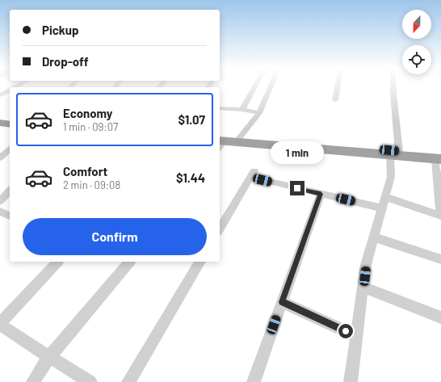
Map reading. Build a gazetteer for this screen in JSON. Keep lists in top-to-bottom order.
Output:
{
  "north": "bottom",
  "page": {
    "banner": ["Pickup", "Drop-off"],
    "list": [
      {
        "name": "Economy",
        "note": "1 min · 09:07",
        "value": "$1.07"
      },
      {
        "name": "Comfort",
        "note": "2 min · 09:08",
        "value": "$1.44"
      }
    ],
    "bubble": "1 min",
    "buttons": "Confirm"
  }
}
